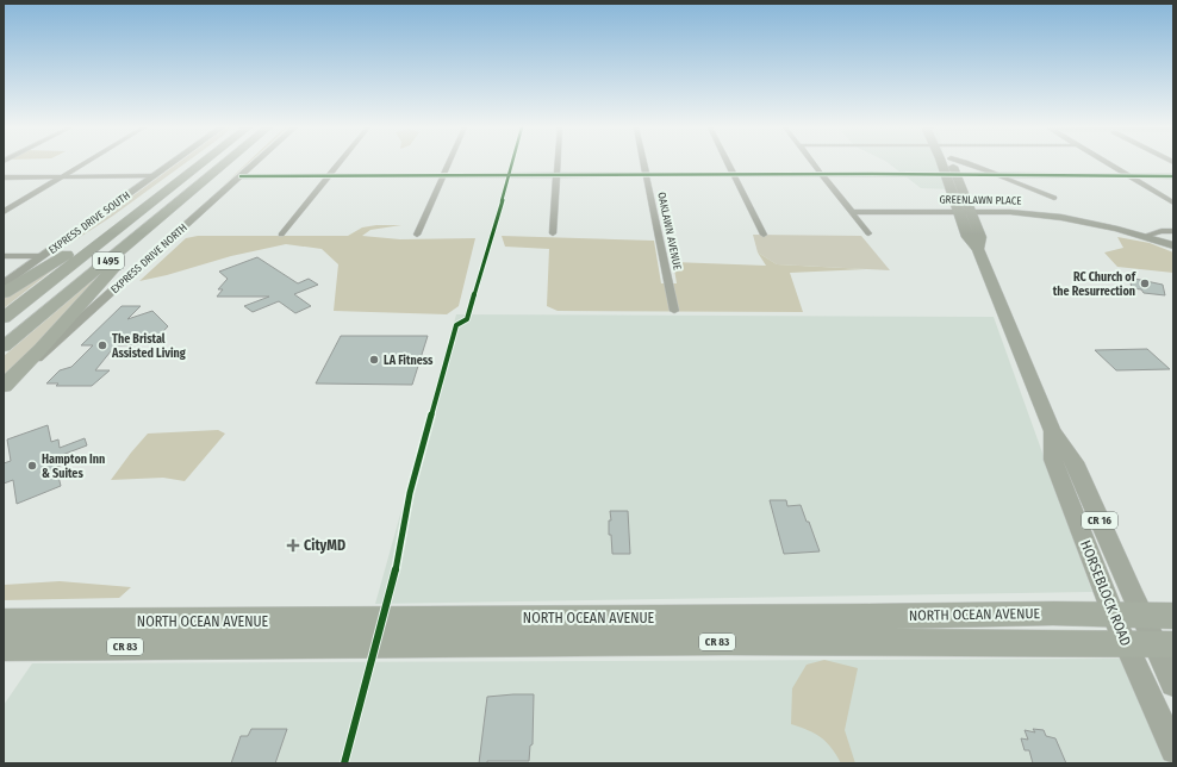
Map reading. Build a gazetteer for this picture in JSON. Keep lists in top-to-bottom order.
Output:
{
  "streets": {
    "highway": ["I 495", "NORTH OCEAN AVENUE", "CR 83"],
    "main road": [
      "GREENLAWN PLACE",
      "EXPRESS DRIVE SOUTH",
      "EXPRESS DRIVE NORTH",
      "CR 16",
      "HORSEBLOCK ROAD"
    ],
    "street": ["OAKLAWN AVENUE"]
  },
  "crossings": [
    ["GREENLAWN PLACE", "HORSEBLOCK ROAD"],
    ["HORSEBLOCK ROAD", "NORTH OCEAN AVENUE"]
  ],
  "places": {
    "other": [
      "RC Church of the Resurrection",
      "The Bristal Assisted Living",
      "LA Fitness",
      "Hampton Inn & Suites"
    ],
    "health": ["CityMD"]
  }
}
